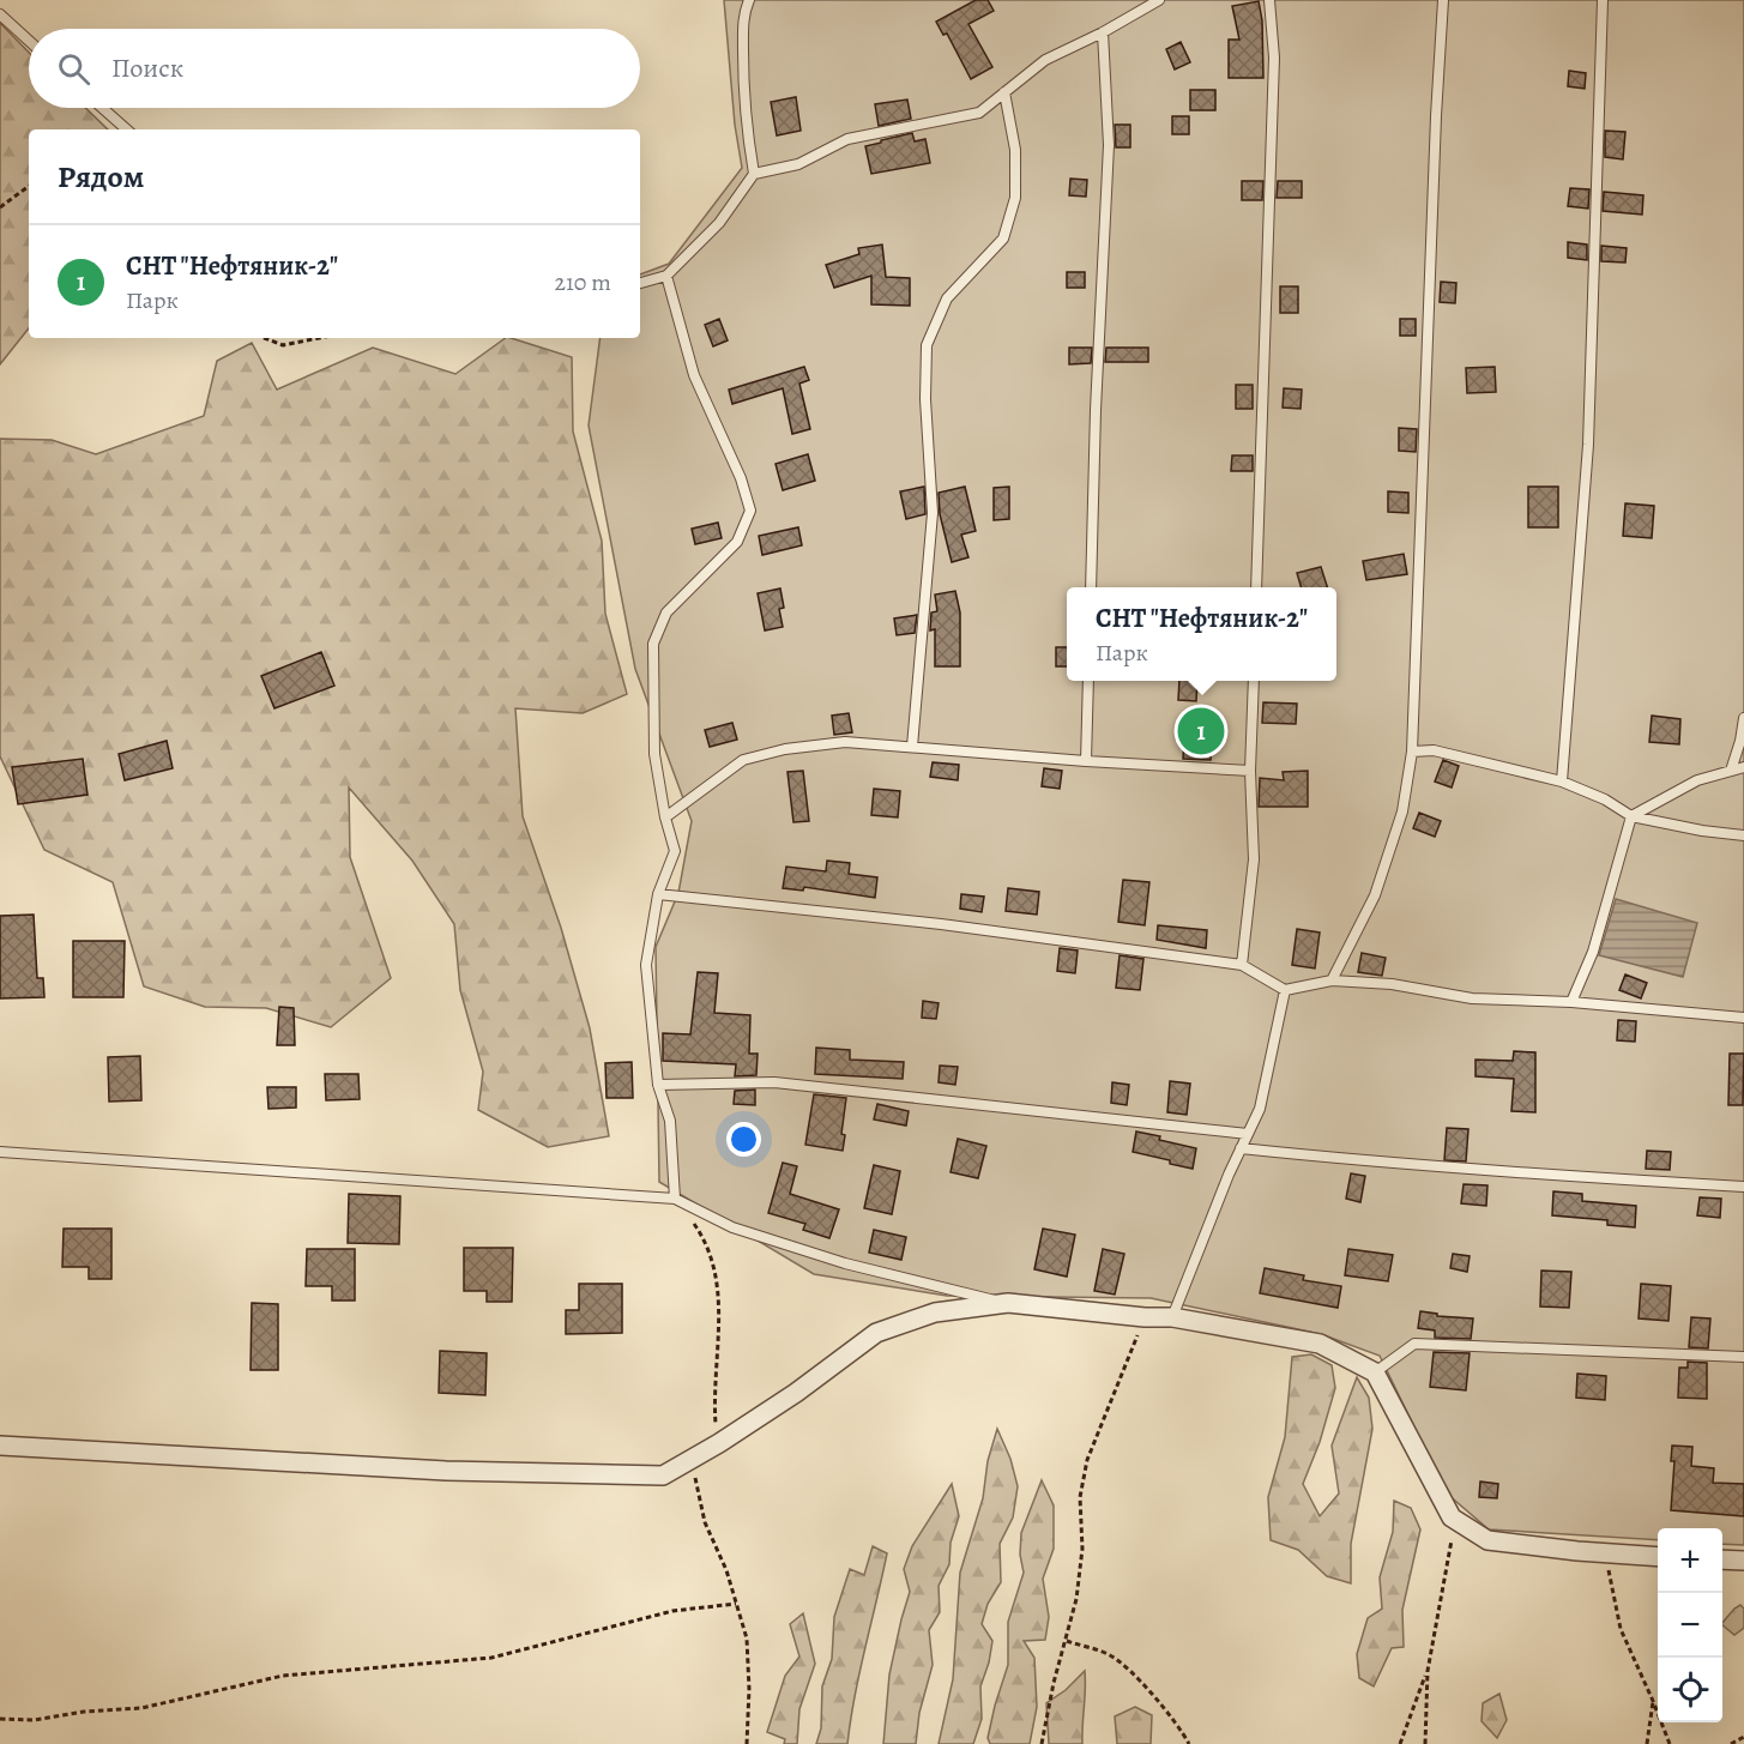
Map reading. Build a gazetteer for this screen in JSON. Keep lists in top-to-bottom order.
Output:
{
  "page": {
    "search": "Поиск",
    "heading": "Рядом",
    "list": [
      {
        "mark": "1",
        "name": "СНТ \"Нефтяник-2\"",
        "note": "Парк",
        "value": "210 m"
      }
    ],
    "popup": ["СНТ \"Нефтяник-2\"", "Парк"],
    "pins": "1",
    "map_buttons": ["+", "−"]
  }
}
